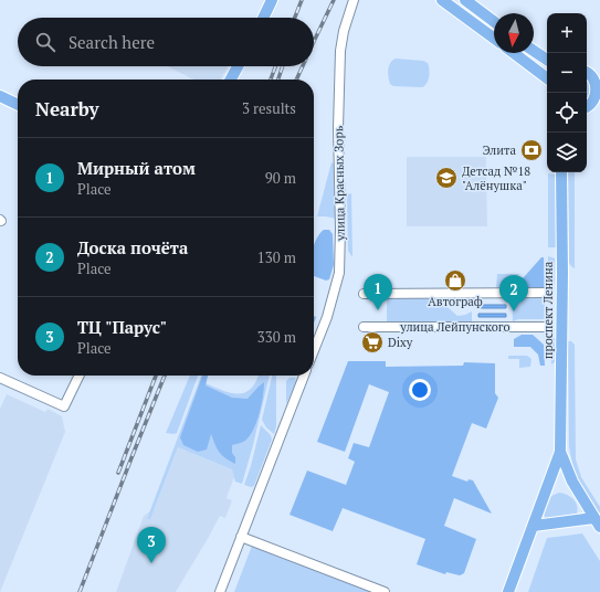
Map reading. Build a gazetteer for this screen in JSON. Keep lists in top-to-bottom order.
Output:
{
  "streets": {
    "main road": ["проспект Ленина"],
    "street": ["улица Красных Зорь", "улица Лейпунского"]
  },
  "places": {
    "bank": ["Элита"],
    "school or university": ["Детсад №18 \"Алёнушка\""],
    "shop": ["Автограф"],
    "supermarket": ["Dixy"]
  },
  "north": "bottom",
  "page": {
    "map_buttons": ["+", "−"],
    "search": "Search here",
    "heading": ["Nearby", "3 results"],
    "list": [
      {
        "mark": "1",
        "name": "Мирный атом",
        "note": "Place",
        "value": "90 m"
      },
      {
        "mark": "2",
        "name": "Доска почёта",
        "note": "Place",
        "value": "130 m"
      },
      {
        "mark": "3",
        "name": "ТЦ \"Парус\"",
        "note": "Place",
        "value": "330 m"
      }
    ],
    "pins": ["1", "2", "3"]
  }
}
